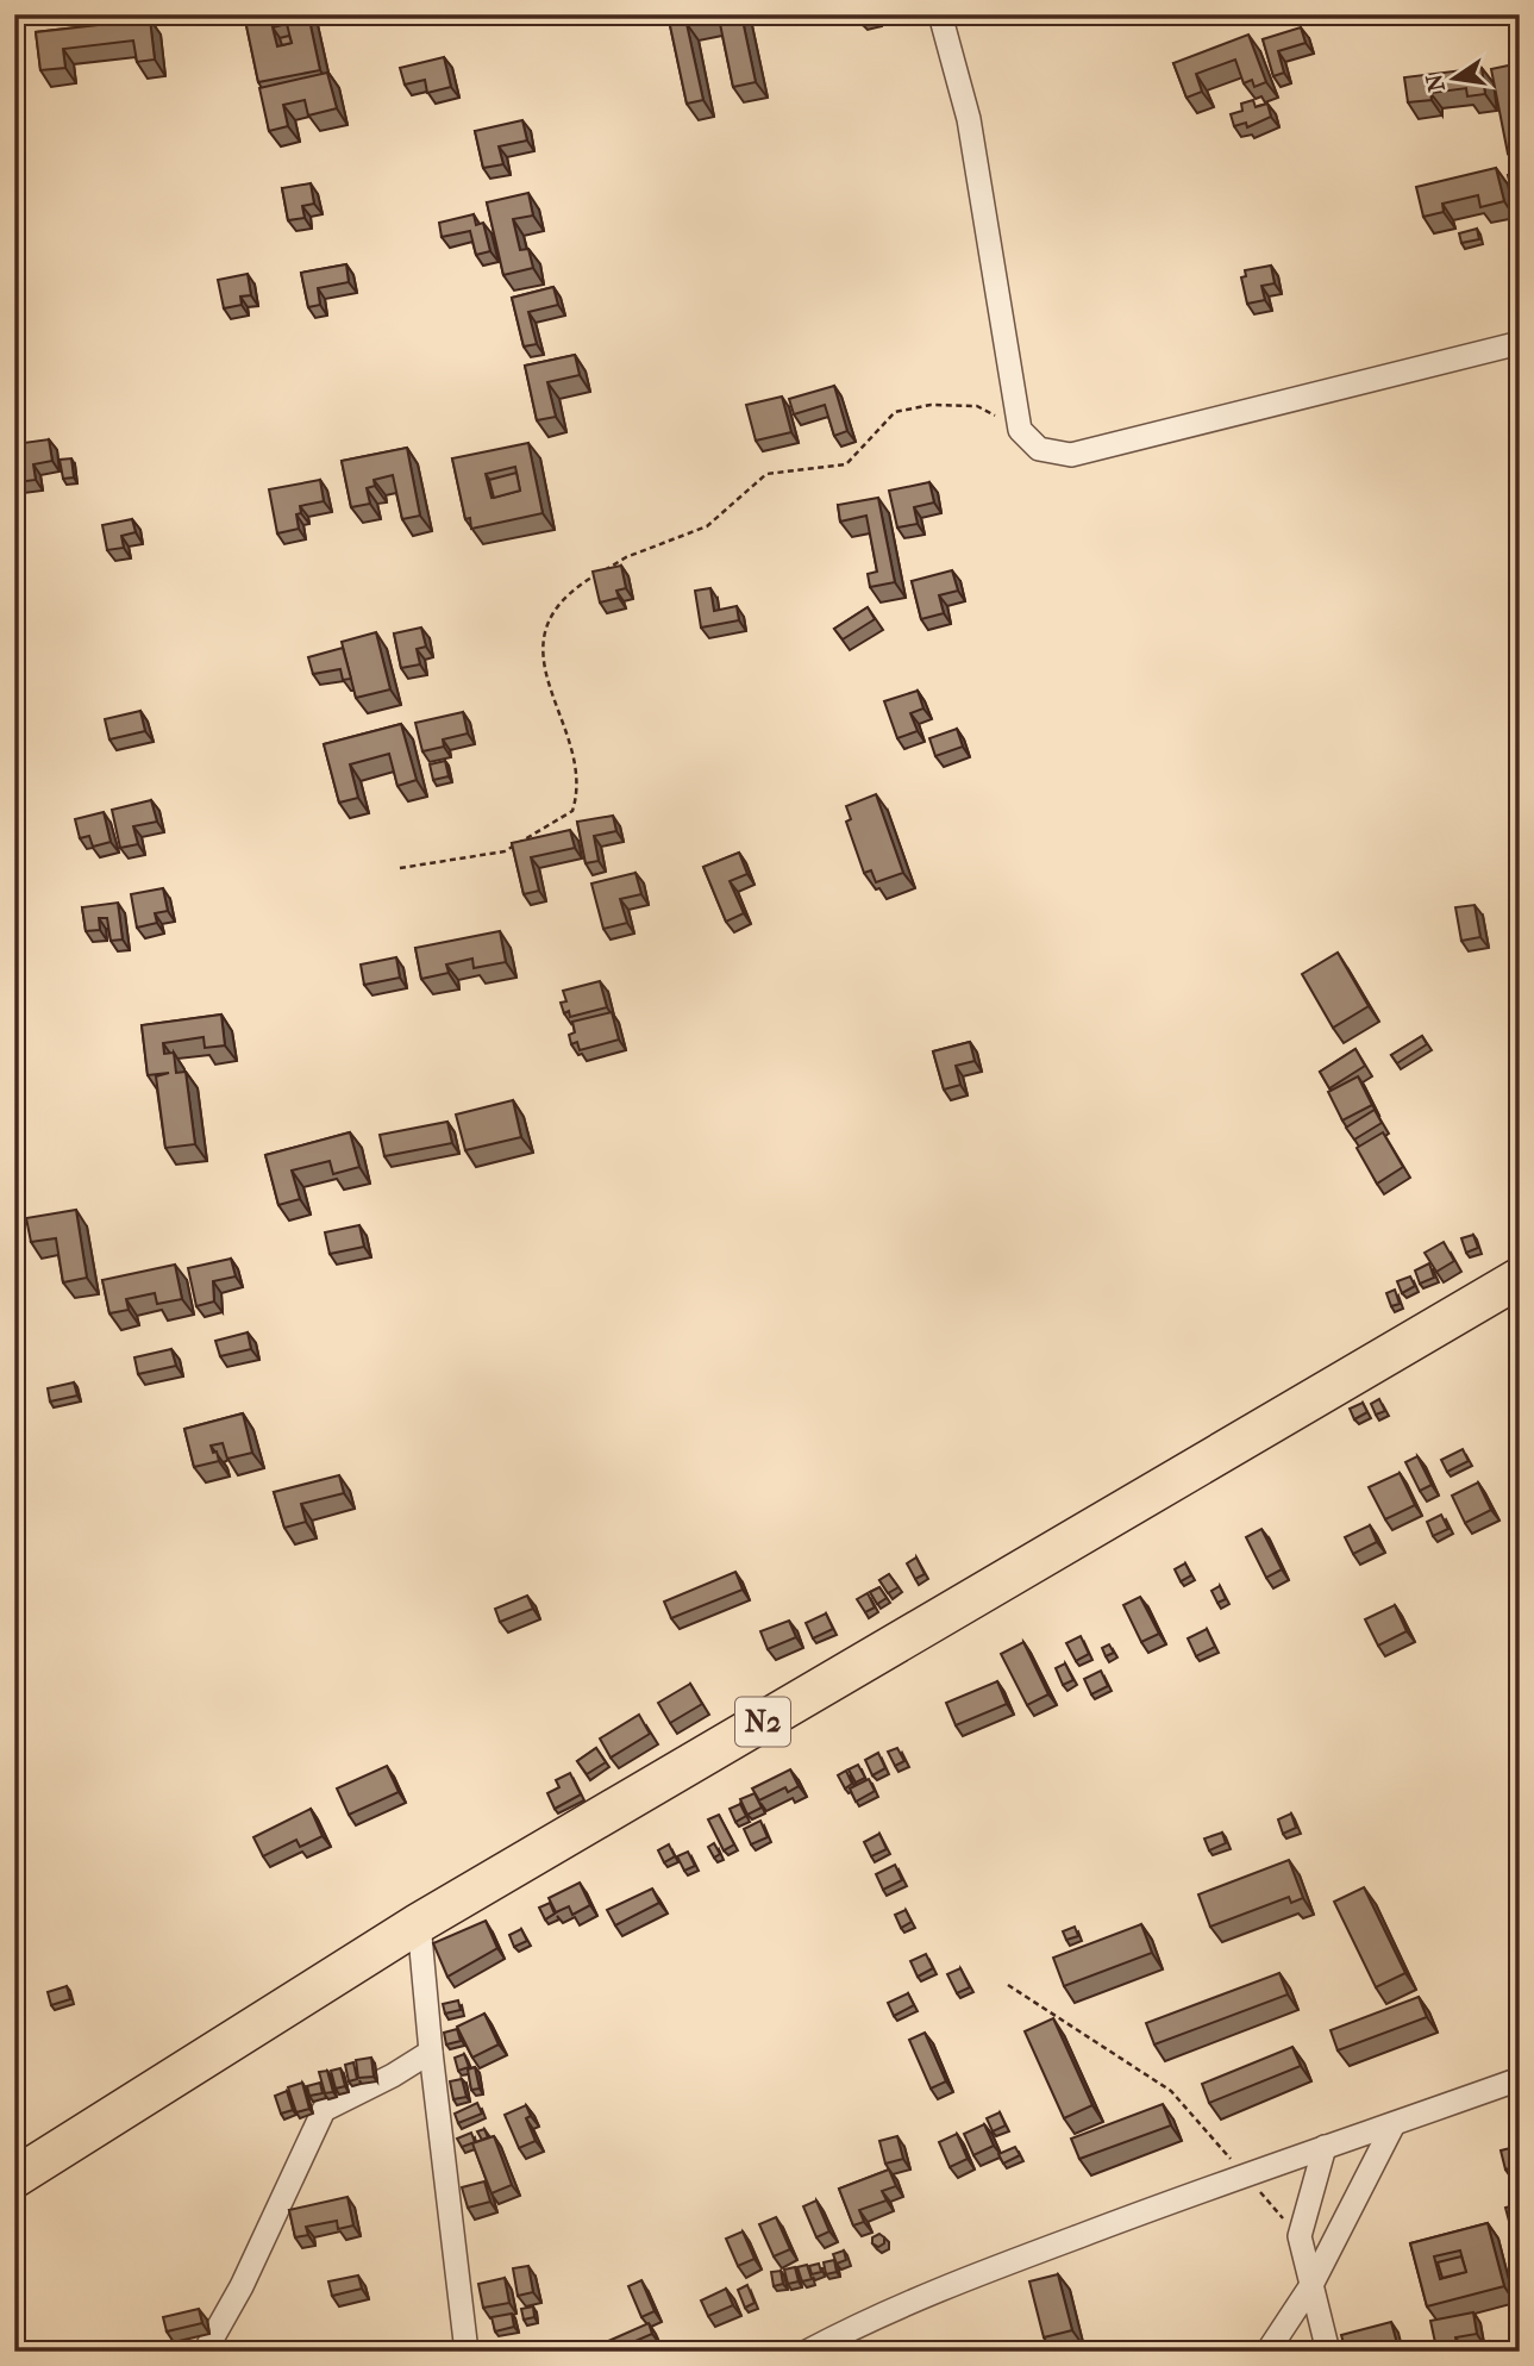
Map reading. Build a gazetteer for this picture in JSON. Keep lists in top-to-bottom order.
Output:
{
  "streets": {
    "highway": ["N2"]
  },
  "north": "left"
}
